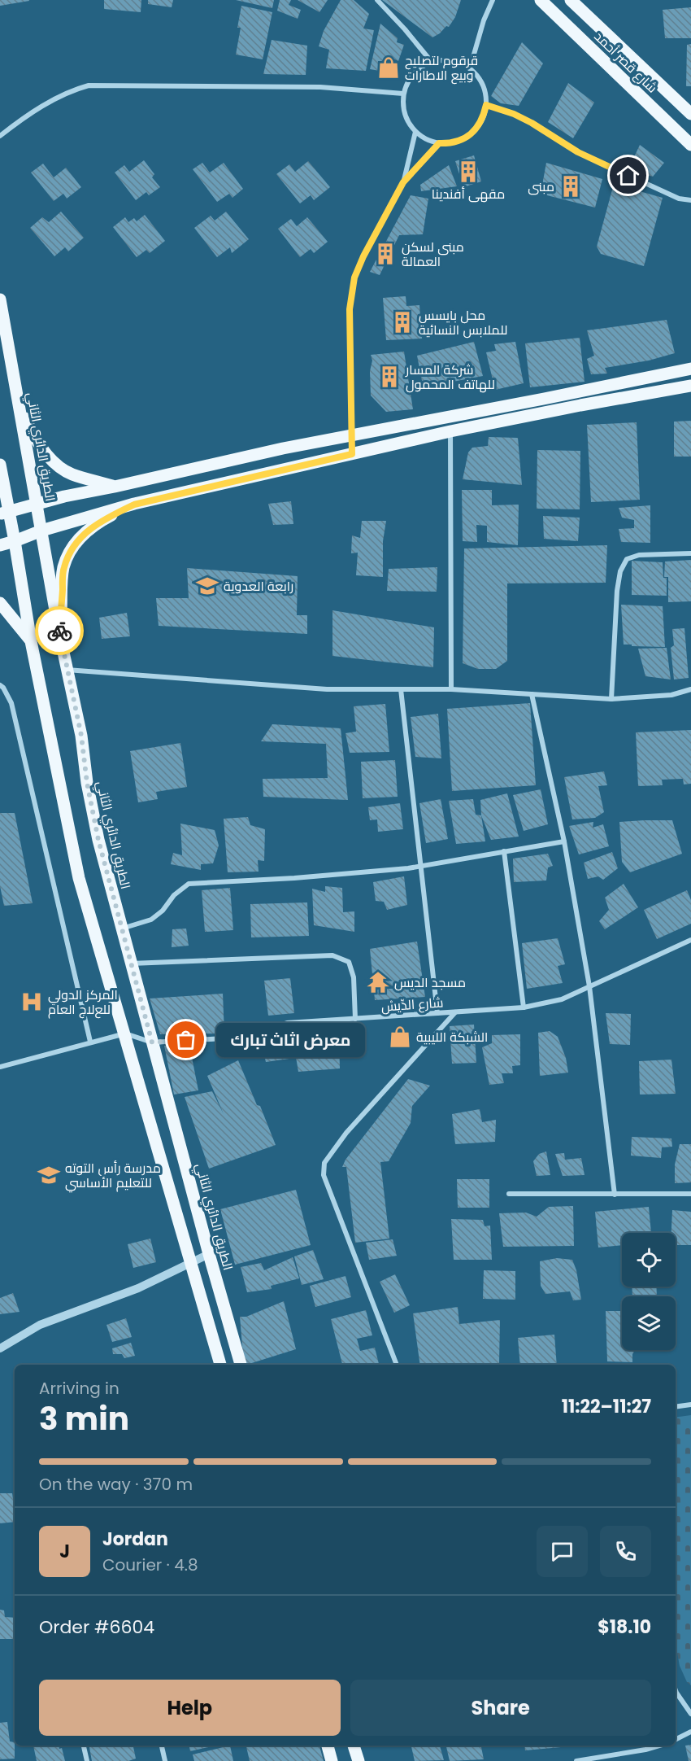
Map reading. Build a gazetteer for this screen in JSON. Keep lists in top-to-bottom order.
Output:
{
  "streets": {
    "main road": ["شارع قصر أحمد", "الطريق الدائري الثاني"],
    "street": ["شارع الدِّيسْ"]
  },
  "crossings": [
    ["الطريق الدائري الثاني", "شارع الدِّيسْ"]
  ],
  "places": {
    "shop": ["قرقوم لتصليح وبيع الاطارات", "الشبكة الليبية"],
    "building": [
      "مقهى أفندينا",
      "مبنى",
      "مبنى لسكن العمالة",
      "محل بايسس للملابس النسائية",
      "شركة المسار للهاتف المحمول"
    ],
    "school or university": ["رابعة العدوية", "مدرسة رأس التوته للتعليم الأساسي"],
    "temple": ["مسجد الديس"],
    "hospital": ["المركز الدولي للعﻻج العام"],
    "other": ["معرض اثاث تبارك"]
  },
  "page": {
    "bubble": "معرض اثاث تبارك",
    "heading": ["3 min", "Arriving in", "11:22–11:27"],
    "panel": [
      "Jordan",
      "Courier · 4.8",
      "Order #6604",
      "$18.10"
    ],
    "bar": "On the way · 370 m",
    "round": "J",
    "buttons": ["Help", "Share"]
  }
}
